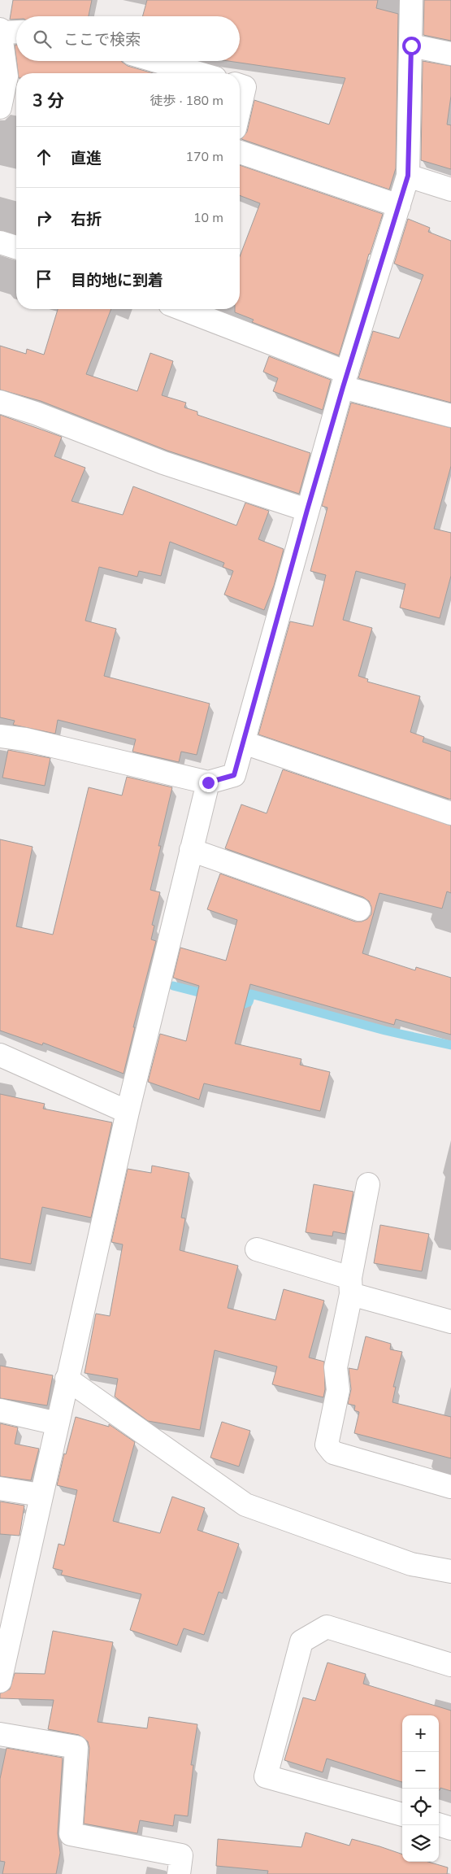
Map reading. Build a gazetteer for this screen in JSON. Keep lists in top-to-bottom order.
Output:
{
  "page": {
    "search": "ここで検索",
    "heading": ["3 分", "徒歩 · 180 m"],
    "list": [
      ["直進", "170 m"],
      ["右折", "10 m"],
      "目的地に到着"
    ],
    "map_buttons": ["+", "−"]
  }
}
